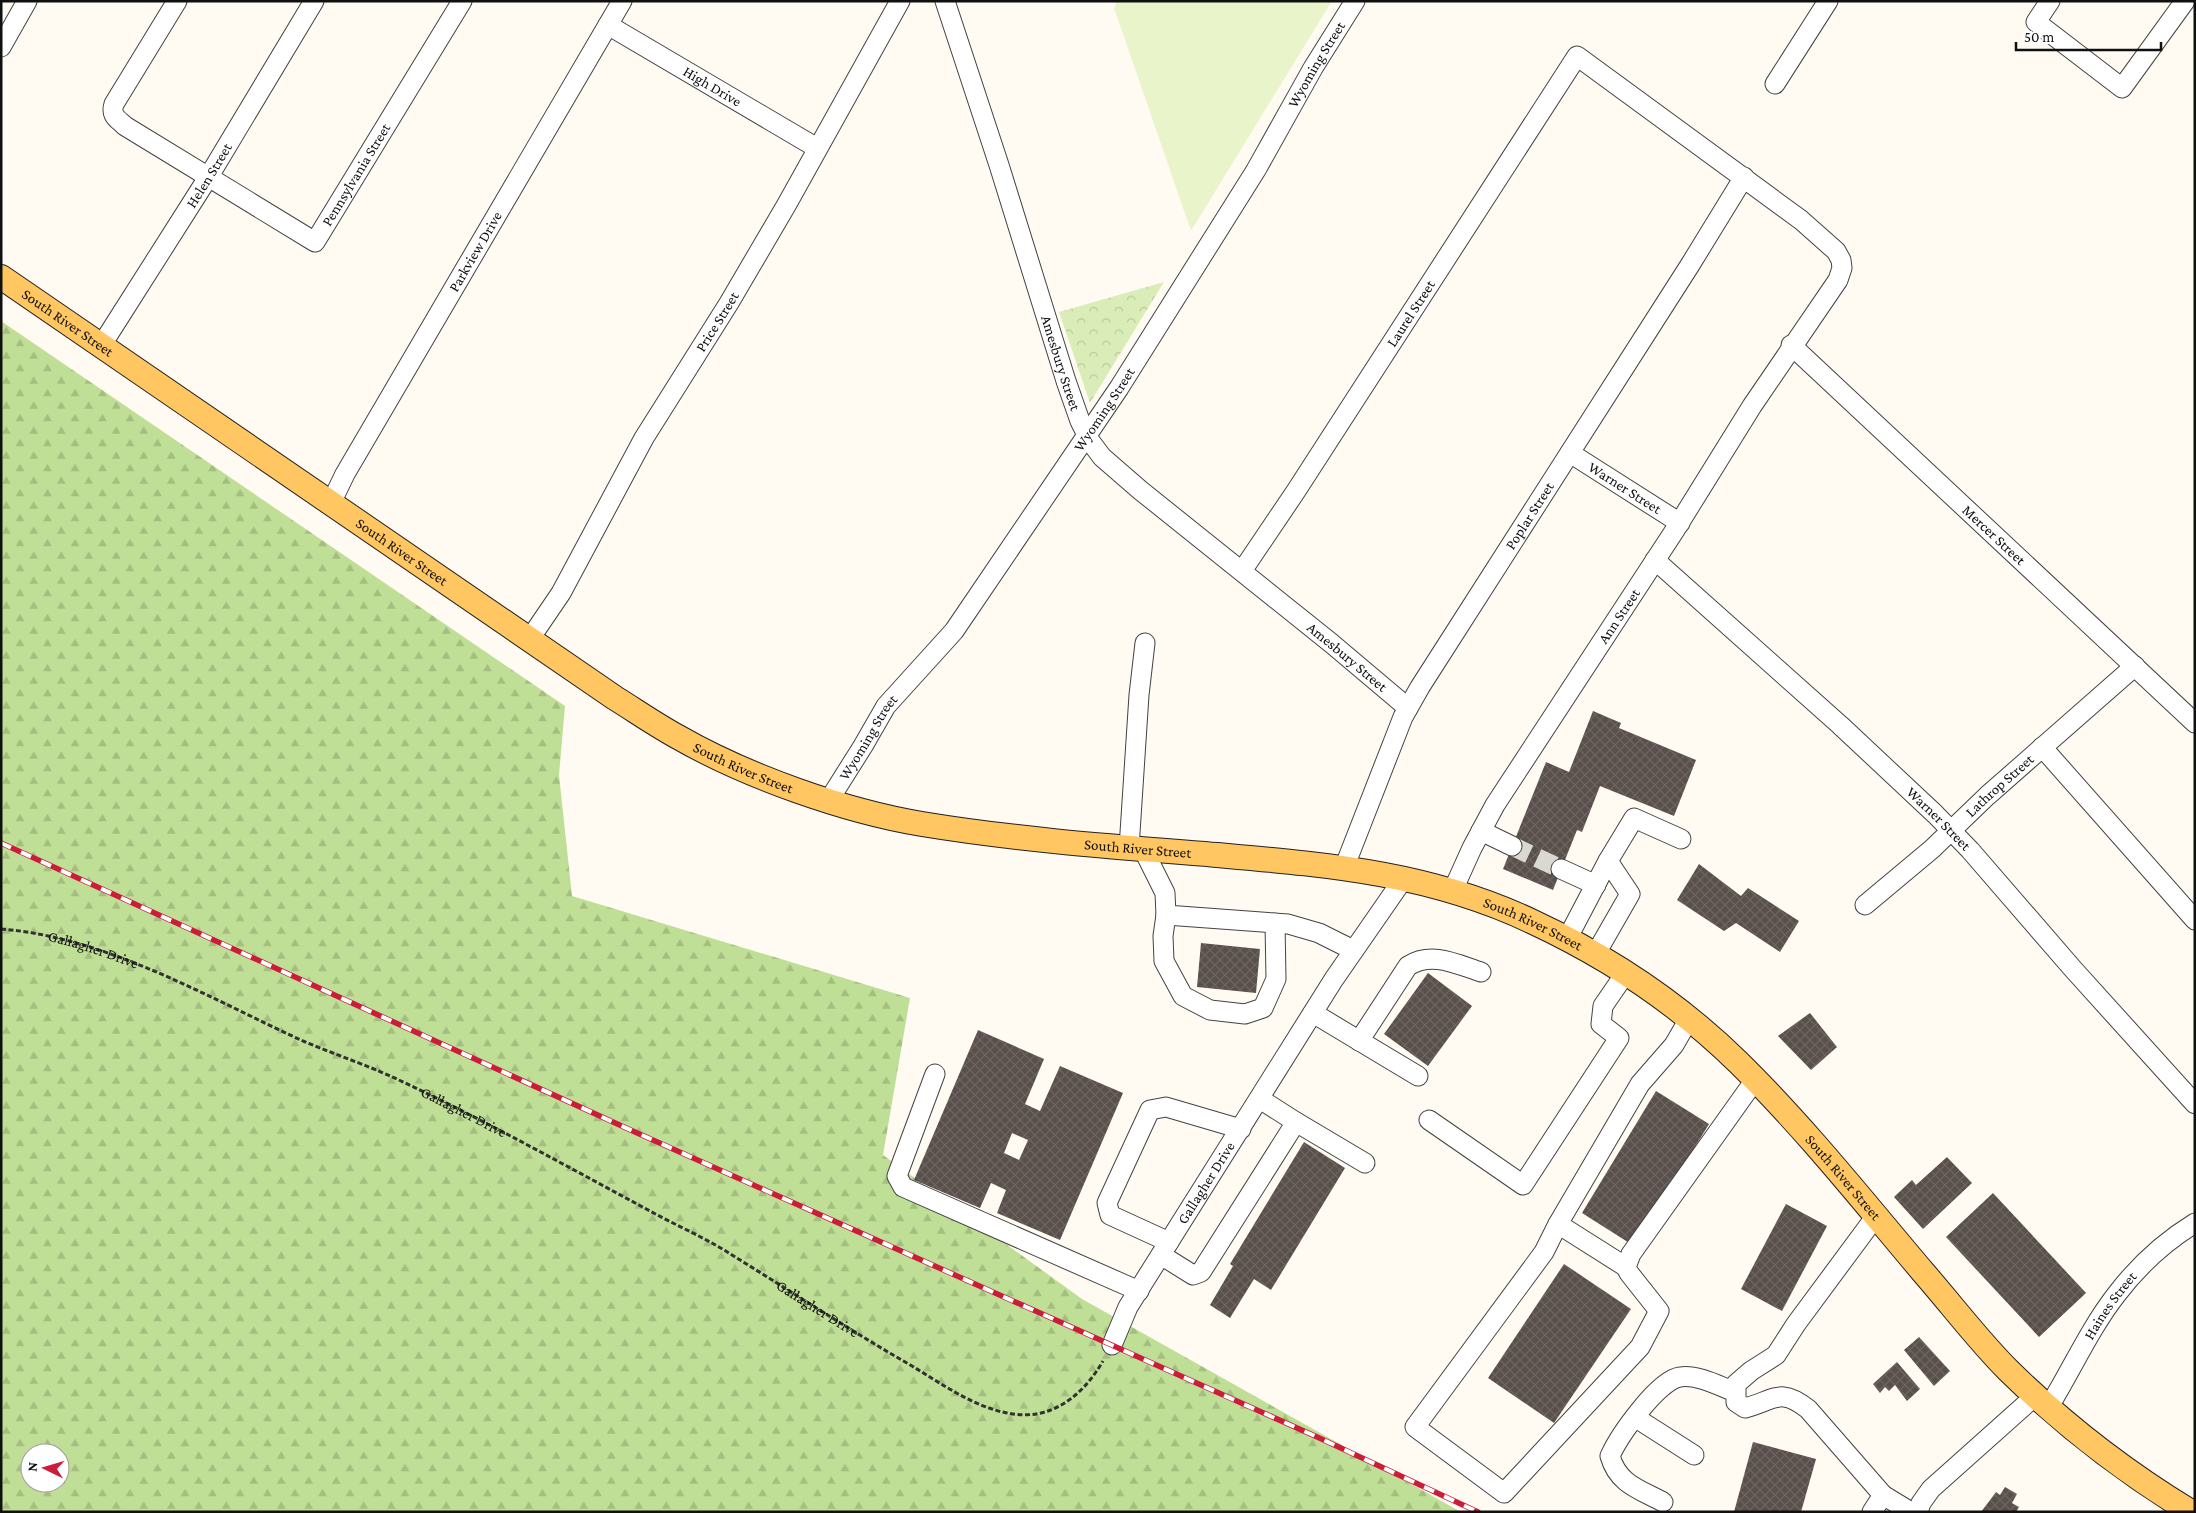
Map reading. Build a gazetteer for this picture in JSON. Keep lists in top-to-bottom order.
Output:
{
  "streets": {
    "main road": ["South River Street"],
    "street": [
      "Wyoming Street",
      "High Drive",
      "Helen Street",
      "Pennsylvania Street",
      "Parkview Drive",
      "Laurel Street",
      "Price Street",
      "Amesbury Street",
      "Warner Street",
      "Poplar Street",
      "Mercer Street",
      "Ann Street",
      "Lathrop Street",
      "Gallagher Drive",
      "Haines Street"
    ]
  },
  "crossings": [
    ["Wyoming Street", "South River Street"],
    ["Wyoming Street", "Amesbury Street"],
    ["High Drive", "Parkview Drive"],
    ["High Drive", "Price Street"],
    ["Helen Street", "Pennsylvania Street"],
    ["Helen Street", "South River Street"],
    ["Parkview Drive", "South River Street"],
    ["Laurel Street", "Amesbury Street"],
    ["Laurel Street", "Poplar Street"],
    ["Laurel Street", "Ann Street"],
    ["Price Street", "South River Street"],
    ["South River Street", "Poplar Street"],
    ["South River Street", "Ann Street"],
    ["South River Street", "Gallagher Drive"],
    ["South River Street", "Haines Street"],
    ["Amesbury Street", "Poplar Street"],
    ["Warner Street", "Poplar Street"],
    ["Warner Street", "Ann Street"],
    ["Warner Street", "Lathrop Street"],
    ["Poplar Street", "Ann Street"],
    ["Mercer Street", "Ann Street"],
    ["Mercer Street", "Lathrop Street"]
  ],
  "scale_bar": "50 m",
  "north": "left"
}
